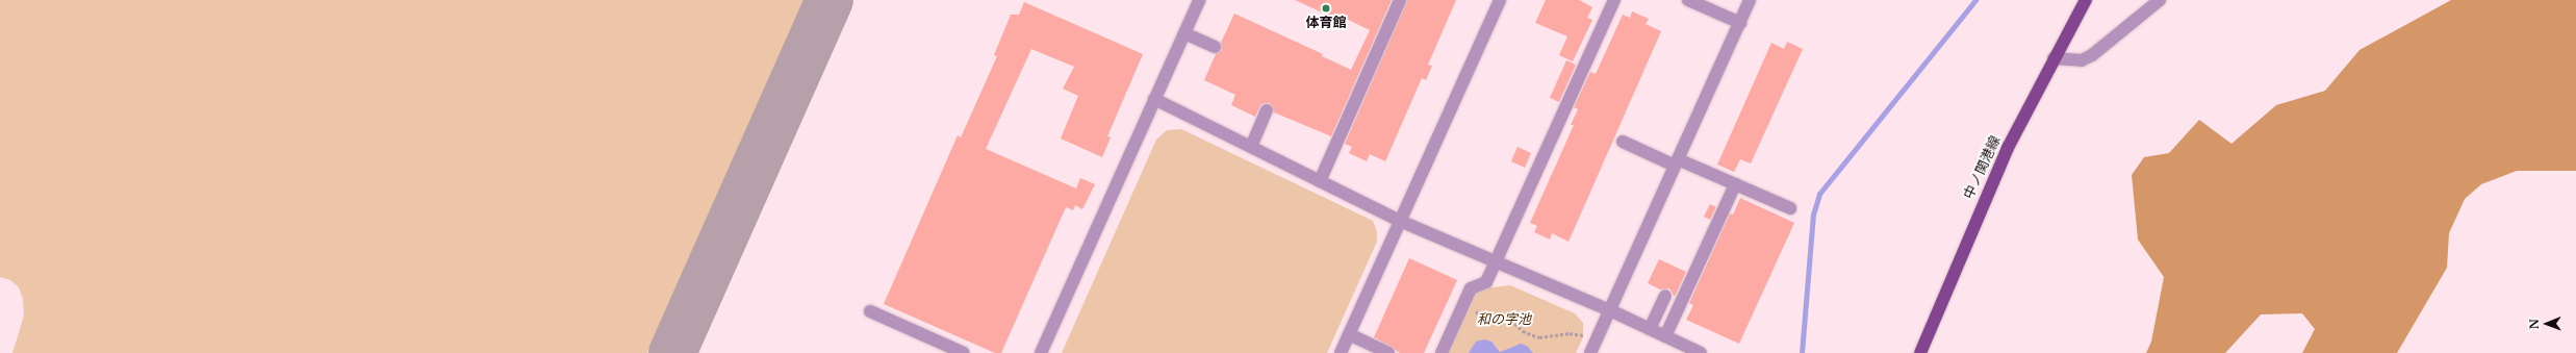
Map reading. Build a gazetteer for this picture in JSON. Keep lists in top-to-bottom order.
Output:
{
  "streets": {
    "main road": ["中ノ関港線"]
  },
  "parks": ["和の字池"],
  "places": ["体育館"],
  "north": "left"
}
